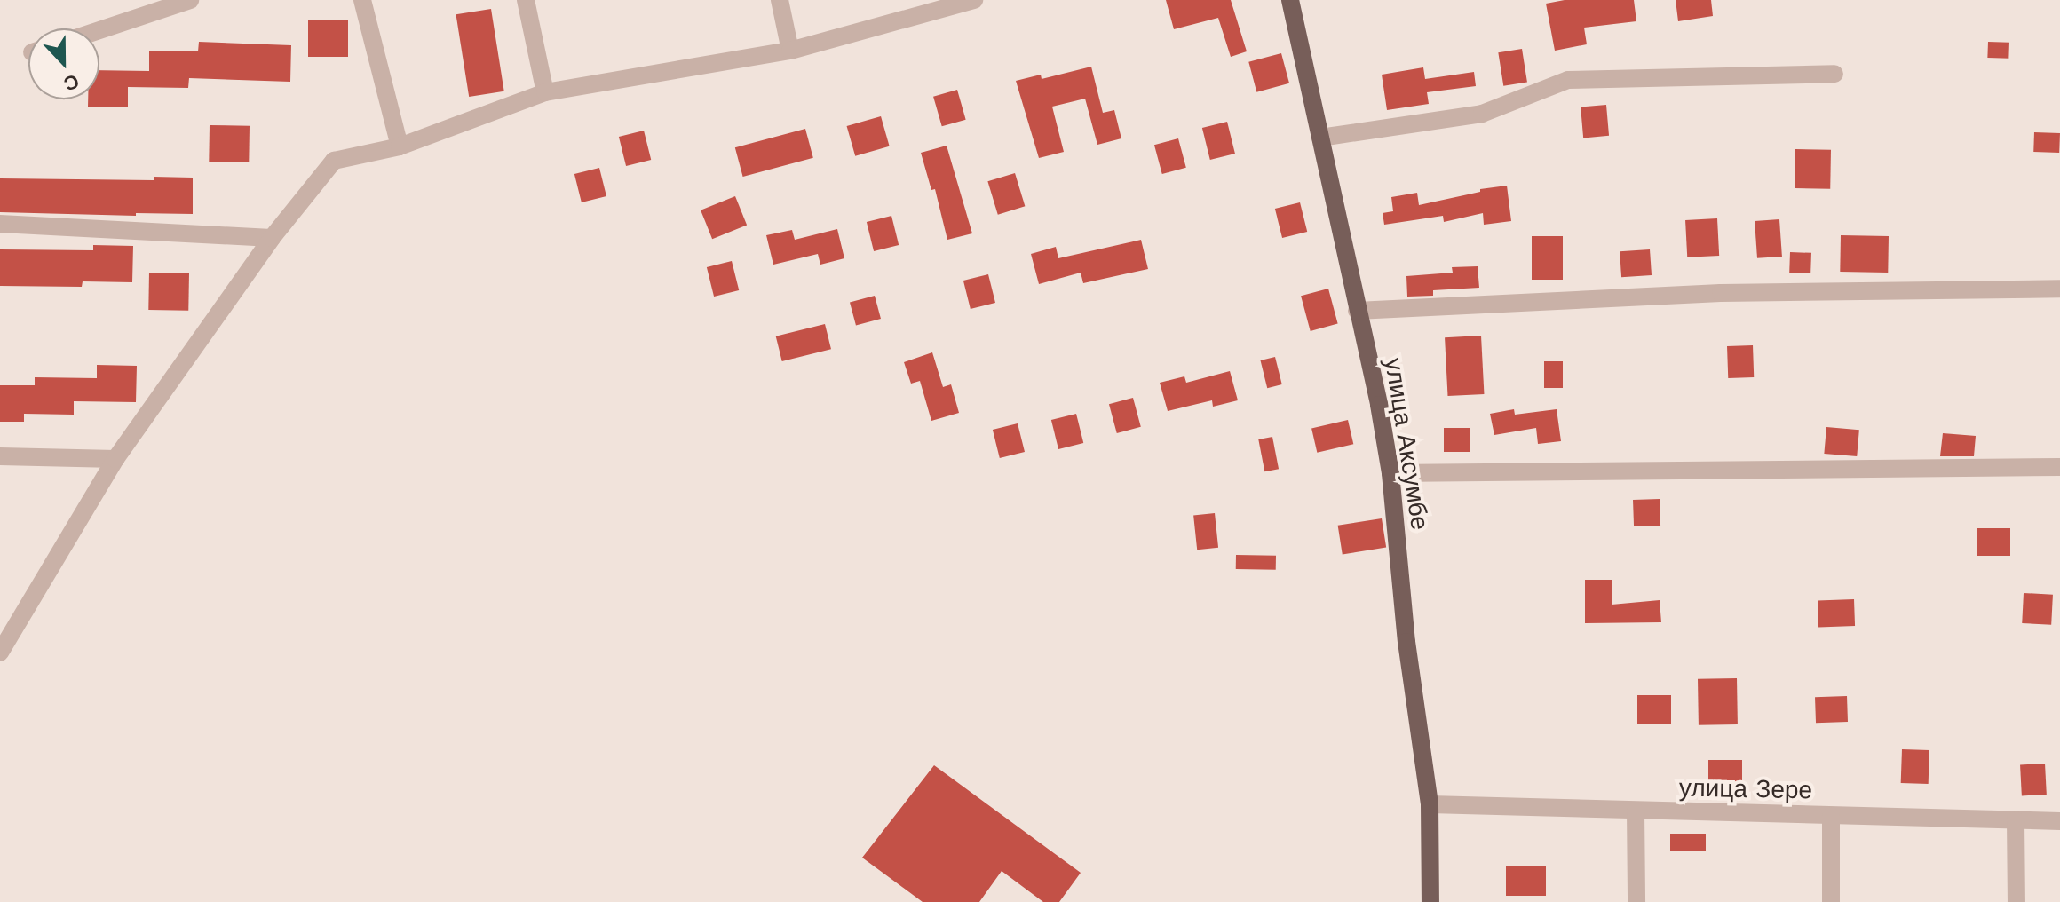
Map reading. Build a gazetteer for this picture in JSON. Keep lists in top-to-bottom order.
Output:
{
  "streets": {
    "main road": ["улица Аксумбе"],
    "street": ["улица Зере"]
  },
  "crossings": [
    ["улица Аксумбе", "улица Зере"]
  ],
  "north": "bottom"
}
